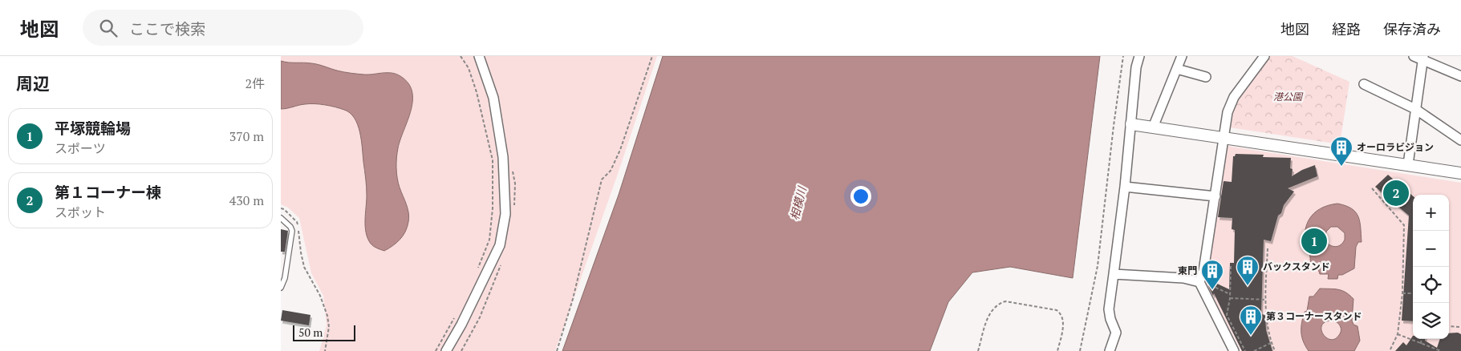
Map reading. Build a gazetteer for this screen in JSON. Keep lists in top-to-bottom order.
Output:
{
  "water": ["相模川"],
  "parks": ["港公園"],
  "places": {
    "building": [
      "オーロラビジョン",
      "バックスタンド",
      "東門",
      "第３コーナースタンド"
    ]
  },
  "scale_bar": "50 m",
  "page": {
    "header": "地図",
    "search": "ここで検索",
    "nav": ["地図", "経路", "保存済み"],
    "heading": ["周辺", "2件"],
    "list": [
      {
        "mark": "1",
        "name": "平塚競輪場",
        "note": "スポーツ",
        "value": "370 m"
      },
      {
        "mark": "2",
        "name": "第１コーナー棟",
        "note": "スポット",
        "value": "430 m"
      }
    ],
    "pins": ["2", "1"],
    "map_buttons": ["+", "−"],
    "scale": "50 m"
  }
}
